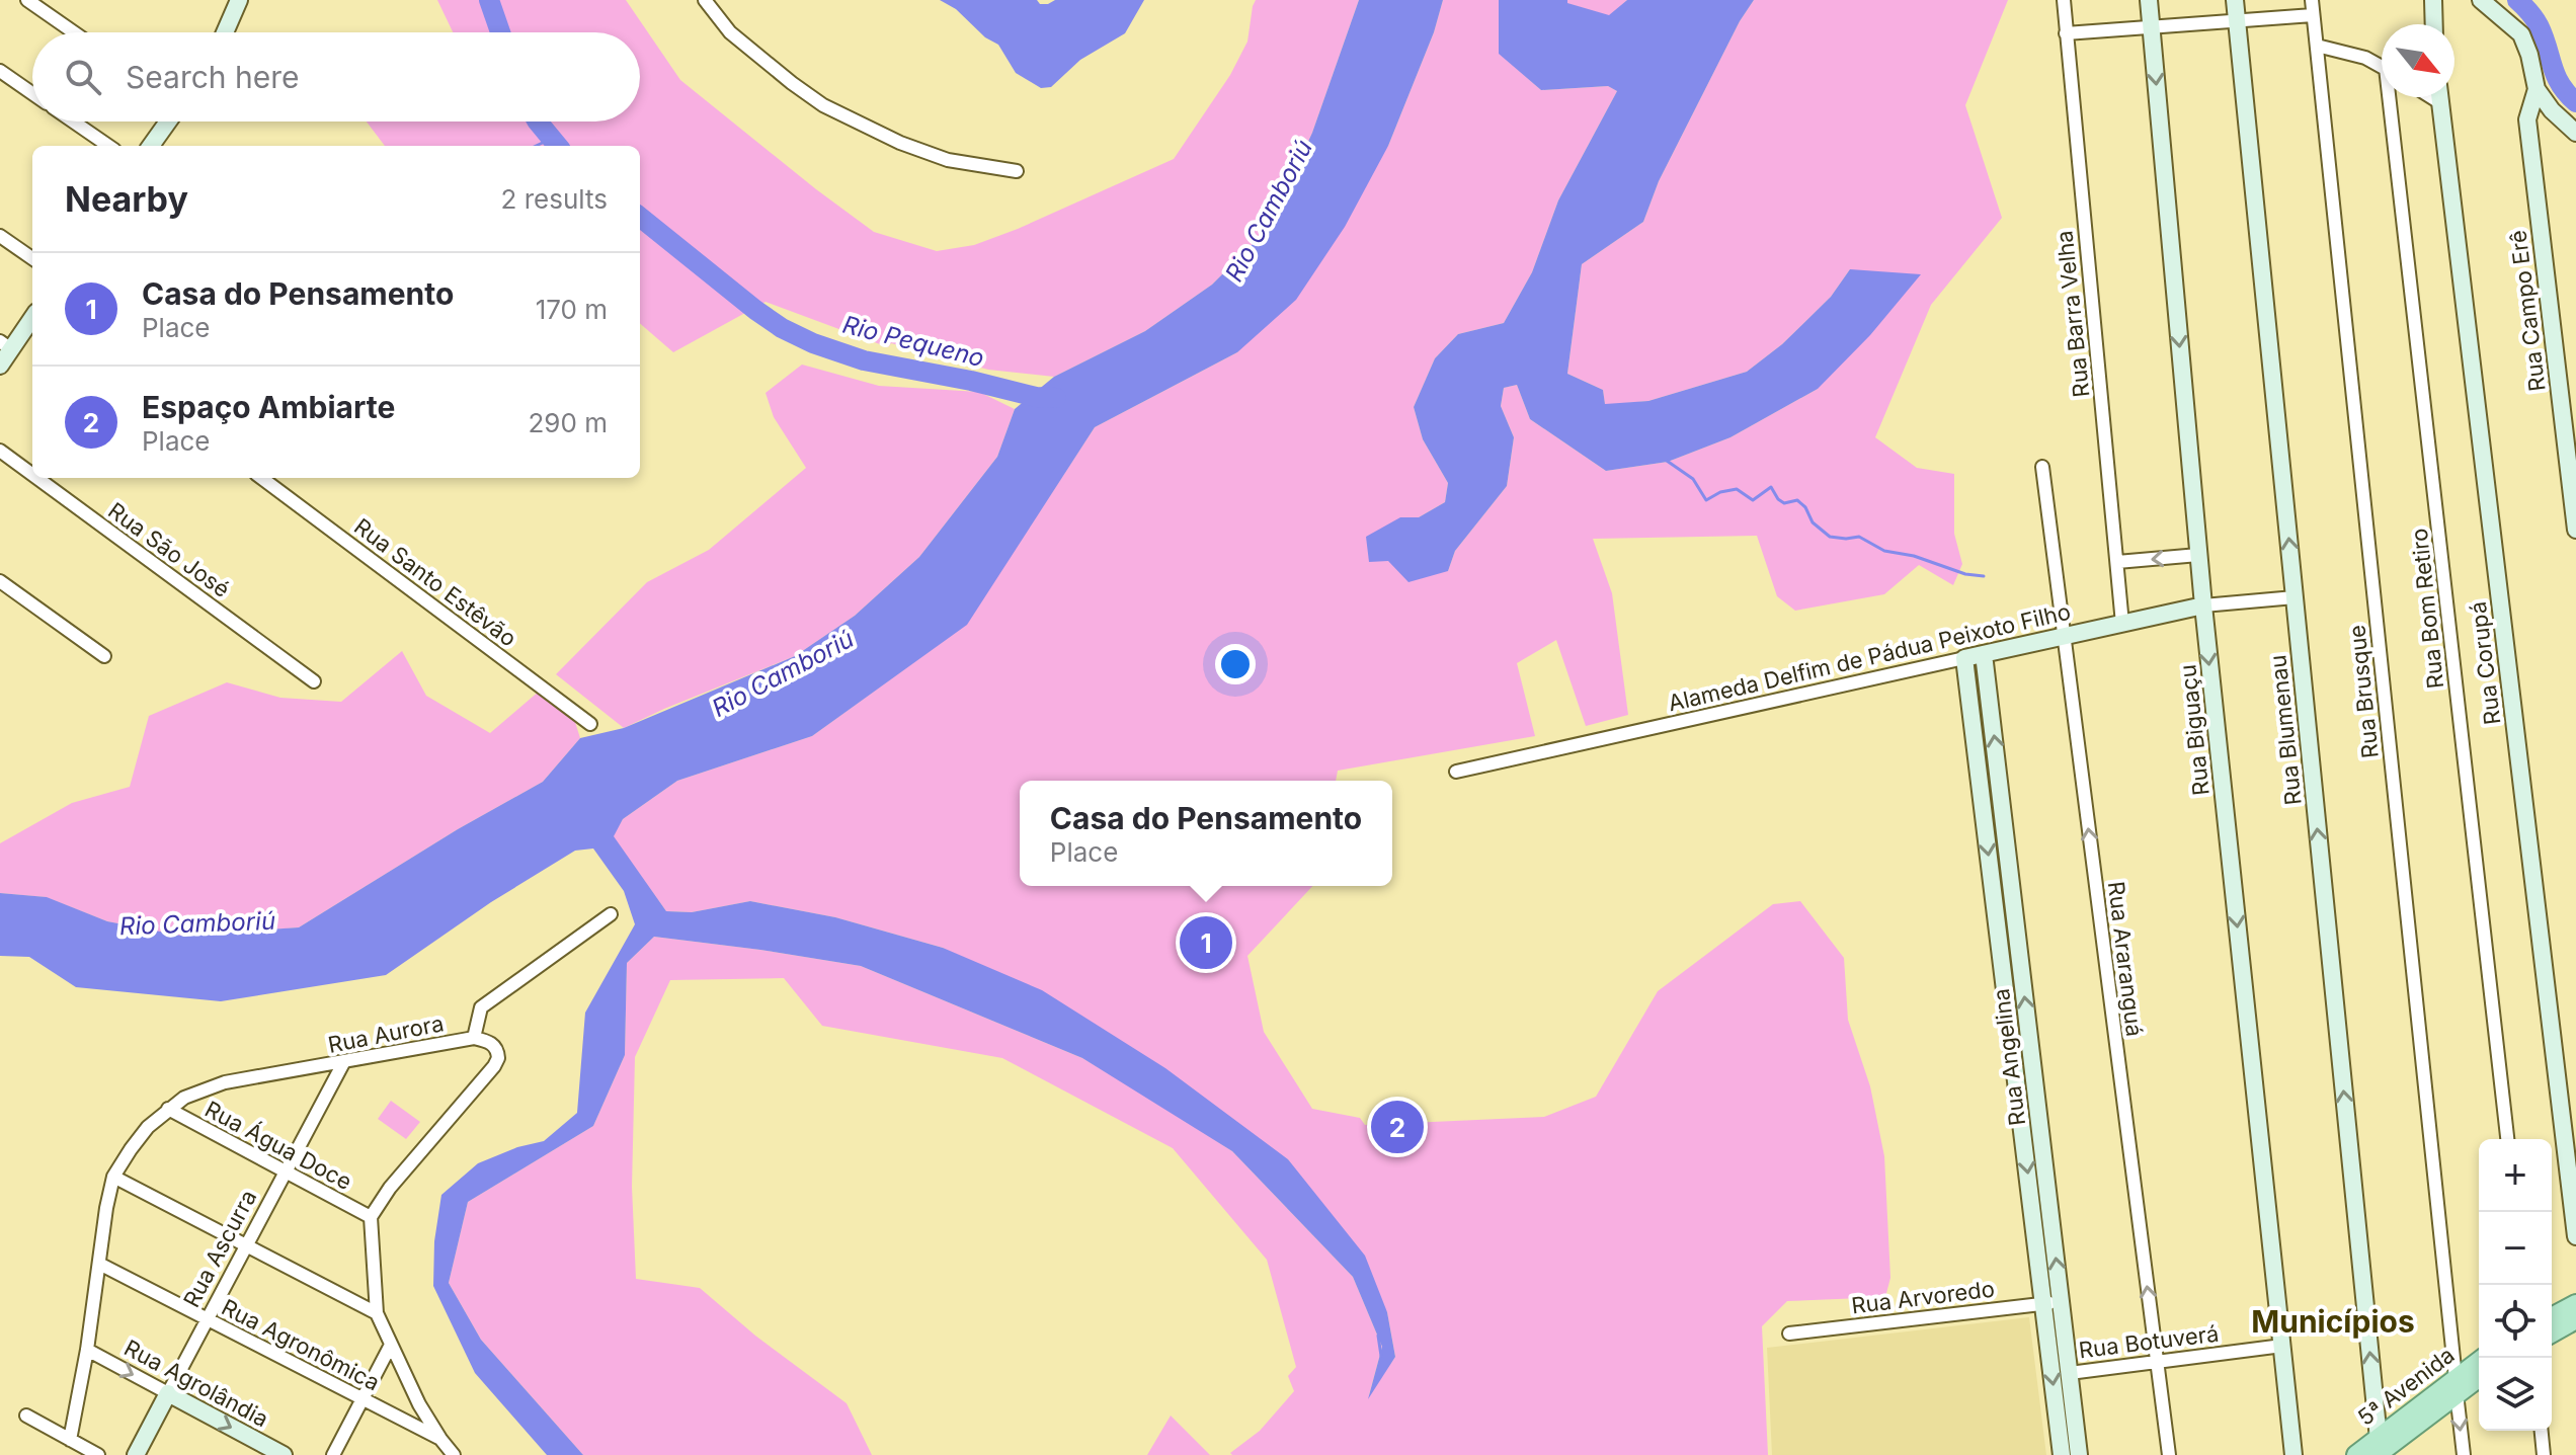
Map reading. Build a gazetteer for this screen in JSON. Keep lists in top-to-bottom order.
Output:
{
  "streets": {
    "main road": ["5ª Avenida"],
    "street": [
      "Rua Campo Erê",
      "Rua Barra Velha",
      "Rua São José",
      "Rua Santo Estêvão",
      "Rua Bom Retiro",
      "Alameda Delfim de Pádua Peixoto Filho",
      "Rua Corupá",
      "Rua Brusque",
      "Rua Biguaçu",
      "Rua Blumenau",
      "Rua Araranguá",
      "Rua Aurora",
      "Rua Angelina",
      "Rua Água Doce",
      "Rua Ascurra",
      "Rua Arvoredo",
      "Rua Botuverá",
      "Rua Agronômica",
      "Rua Agrolândia"
    ]
  },
  "crossings": [
    ["Rua Barra Velha", "Alameda Delfim de Pádua Peixoto Filho"],
    ["Alameda Delfim de Pádua Peixoto Filho", "Rua Biguaçu"],
    ["Alameda Delfim de Pádua Peixoto Filho", "Rua Blumenau"],
    ["Alameda Delfim de Pádua Peixoto Filho", "Rua Araranguá"],
    ["Alameda Delfim de Pádua Peixoto Filho", "Rua Angelina"],
    ["Rua Brusque", "5ª Avenida"],
    ["Rua Biguaçu", "Rua Botuverá"],
    ["Rua Blumenau", "5ª Avenida"],
    ["Rua Araranguá", "Rua Botuverá"],
    ["Rua Aurora", "Rua Água Doce"],
    ["Rua Aurora", "Rua Ascurra"],
    ["Rua Aurora", "Rua Agronômica"],
    ["Rua Aurora", "Rua Agrolândia"],
    ["Rua Angelina", "Rua Arvoredo"],
    ["Rua Angelina", "Rua Botuverá"],
    ["Rua Água Doce", "Rua Ascurra"],
    ["Rua Ascurra", "Rua Agronômica"],
    ["Rua Ascurra", "Rua Agrolândia"]
  ],
  "one_way": [
    "Rua Biguaçu",
    "Rua Blumenau",
    "Rua Araranguá",
    "Rua Agrolândia"
  ],
  "districts": ["Municípios"],
  "water": ["Rio Camboriú", "Rio Pequeno"],
  "north": "bottom right",
  "page": {
    "search": "Search here",
    "heading": ["Nearby", "2 results"],
    "list": [
      {
        "mark": "1",
        "name": "Casa do Pensamento",
        "note": "Place",
        "value": "170 m"
      },
      {
        "mark": "2",
        "name": "Espaço Ambiarte",
        "note": "Place",
        "value": "290 m"
      }
    ],
    "popup": ["Casa do Pensamento", "Place"],
    "pins": ["1", "2"],
    "map_buttons": ["+", "−"]
  }
}
